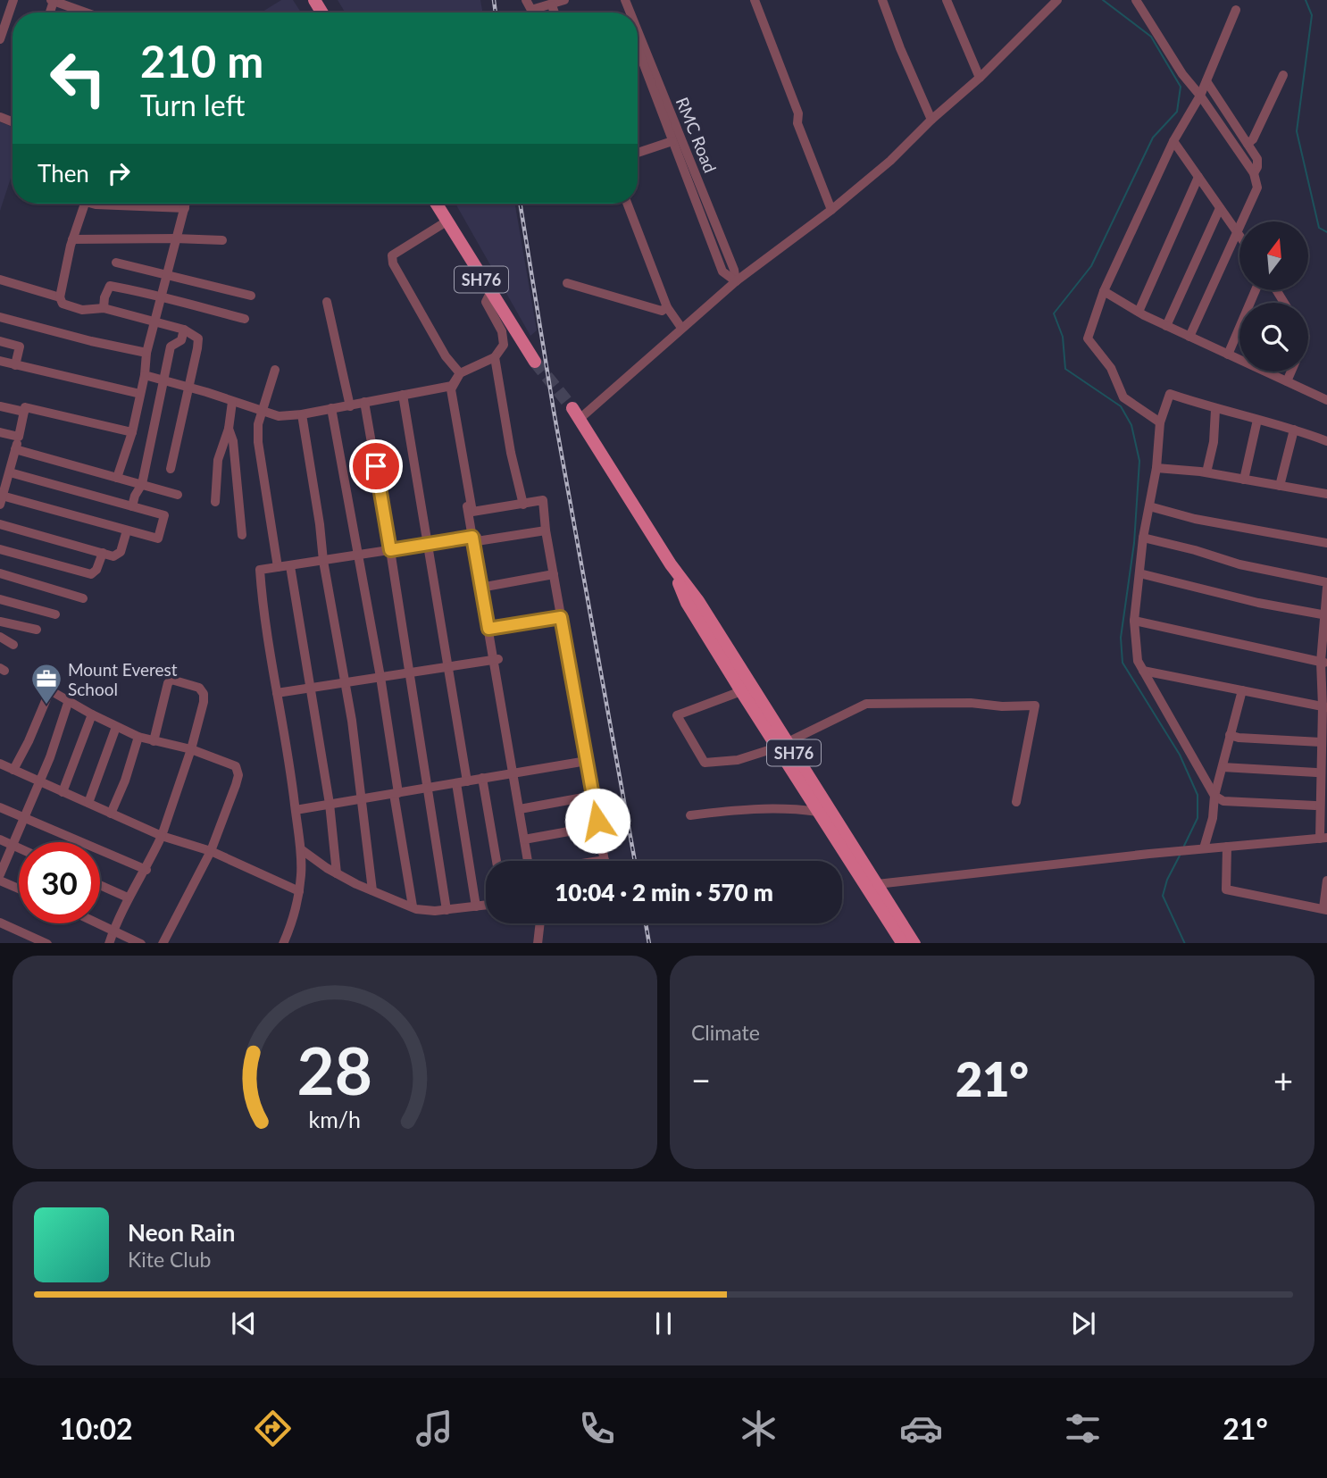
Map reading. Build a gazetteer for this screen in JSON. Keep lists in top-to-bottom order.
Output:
{
  "streets": {
    "main road": ["SH76"],
    "street": ["RMC Road"]
  },
  "places": {
    "office": ["Mount Everest School"]
  },
  "north": "top",
  "page": {
    "turn": ["210 m", "Turn left"],
    "then": "Then",
    "limit": "30",
    "trip": "10:04 · 2 min · 570 m",
    "tile": "Climate",
    "heat": ["−", "21°", "+"],
    "song": ["Neon Rain", "Kite Club"],
    "tabs": ["10:02", "21°"],
    "gauge": ["28", "km/h"]
  }
}
